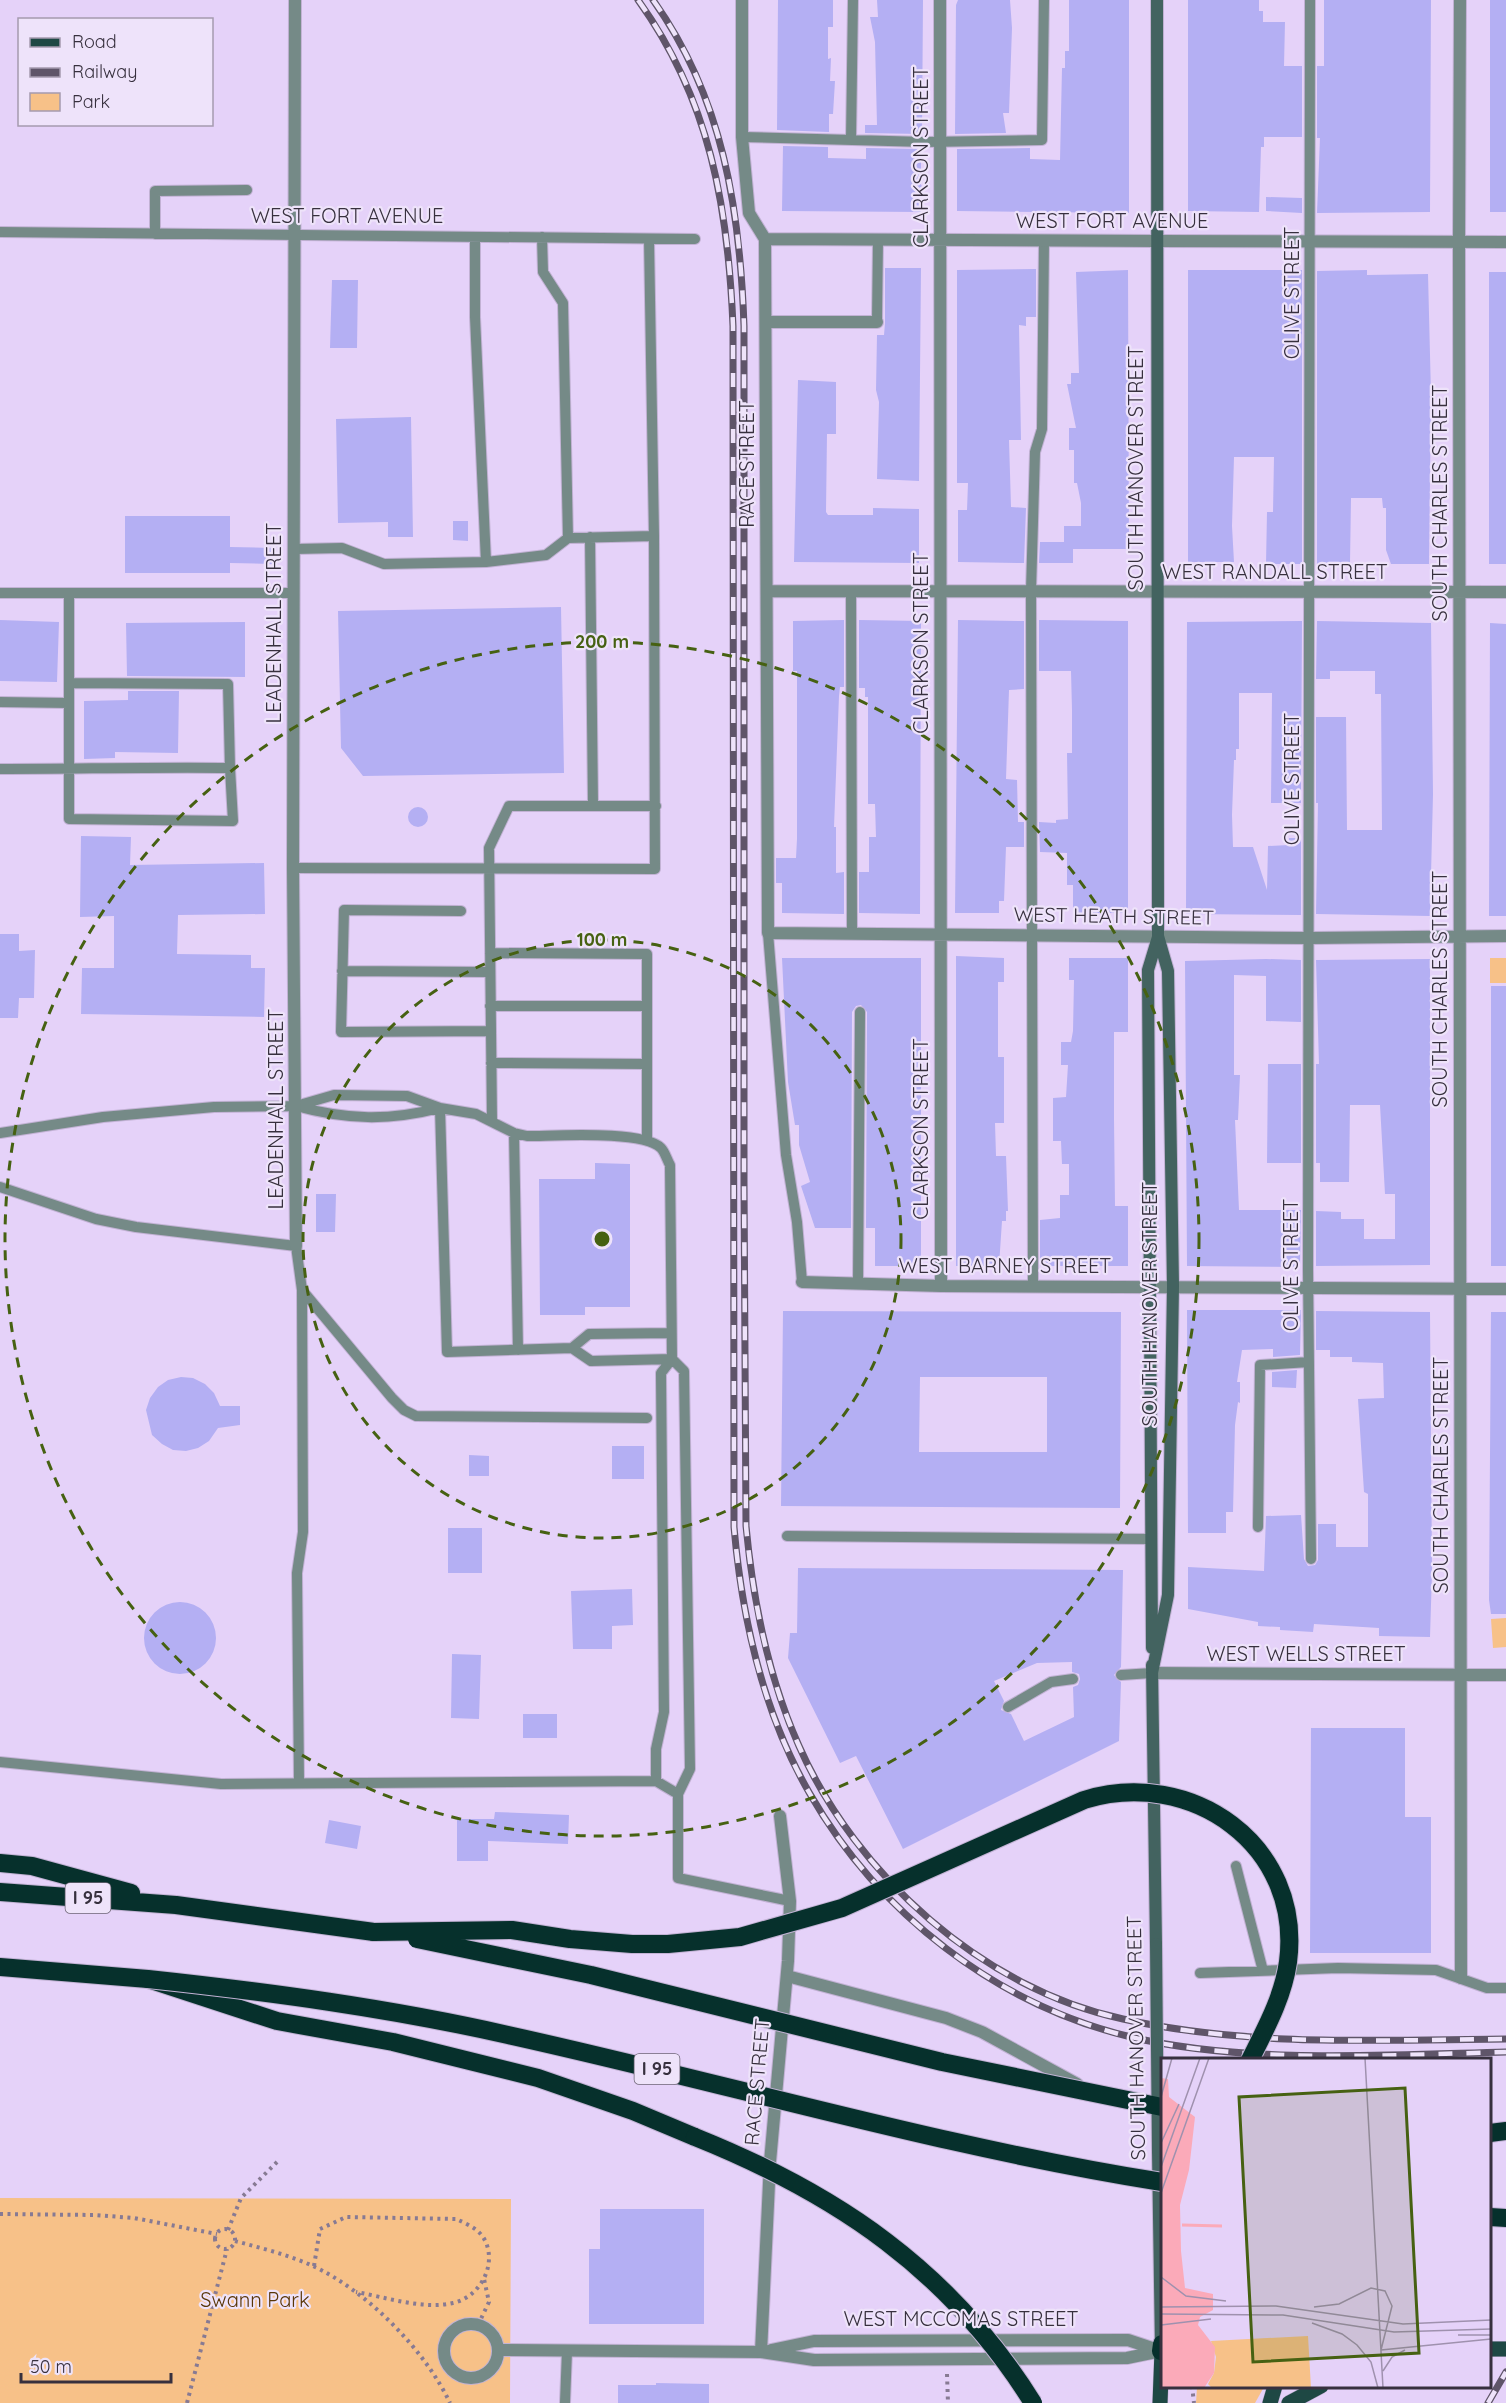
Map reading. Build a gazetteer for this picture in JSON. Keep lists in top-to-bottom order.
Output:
{
  "streets": {
    "highway": ["I 95"],
    "main road": ["SOUTH HANOVER STREET"],
    "street": [
      "CLARKSON STREET",
      "WEST FORT AVENUE",
      "RACE STREET",
      "SOUTH CHARLES STREET",
      "WEST RANDALL STREET",
      "LEADENHALL STREET",
      "WEST HEATH STREET",
      "WEST BARNEY STREET",
      "WEST WELLS STREET",
      "WEST MCCOMAS STREET"
    ],
    "lane": ["OLIVE STREET"]
  },
  "crossings": [
    ["CLARKSON STREET", "WEST FORT AVENUE"],
    ["CLARKSON STREET", "WEST RANDALL STREET"],
    ["CLARKSON STREET", "WEST HEATH STREET"],
    ["CLARKSON STREET", "WEST BARNEY STREET"],
    ["WEST FORT AVENUE", "OLIVE STREET"],
    ["WEST FORT AVENUE", "RACE STREET"],
    ["WEST FORT AVENUE", "SOUTH HANOVER STREET"],
    ["WEST FORT AVENUE", "SOUTH CHARLES STREET"],
    ["WEST FORT AVENUE", "LEADENHALL STREET"],
    ["OLIVE STREET", "WEST RANDALL STREET"],
    ["OLIVE STREET", "WEST HEATH STREET"],
    ["OLIVE STREET", "WEST BARNEY STREET"],
    ["RACE STREET", "WEST RANDALL STREET"],
    ["RACE STREET", "WEST HEATH STREET"],
    ["RACE STREET", "WEST MCCOMAS STREET"],
    ["SOUTH HANOVER STREET", "WEST RANDALL STREET"],
    ["SOUTH HANOVER STREET", "WEST HEATH STREET"],
    ["SOUTH HANOVER STREET", "WEST BARNEY STREET"],
    ["SOUTH HANOVER STREET", "WEST WELLS STREET"],
    ["SOUTH CHARLES STREET", "WEST RANDALL STREET"],
    ["SOUTH CHARLES STREET", "WEST HEATH STREET"],
    ["SOUTH CHARLES STREET", "WEST BARNEY STREET"],
    ["SOUTH CHARLES STREET", "WEST WELLS STREET"]
  ],
  "parks": ["Swann Park"],
  "legend": ["Road", "Railway", "Park"],
  "scale_bar": "50 m",
  "rings": ["200 m", "100 m"]
}
